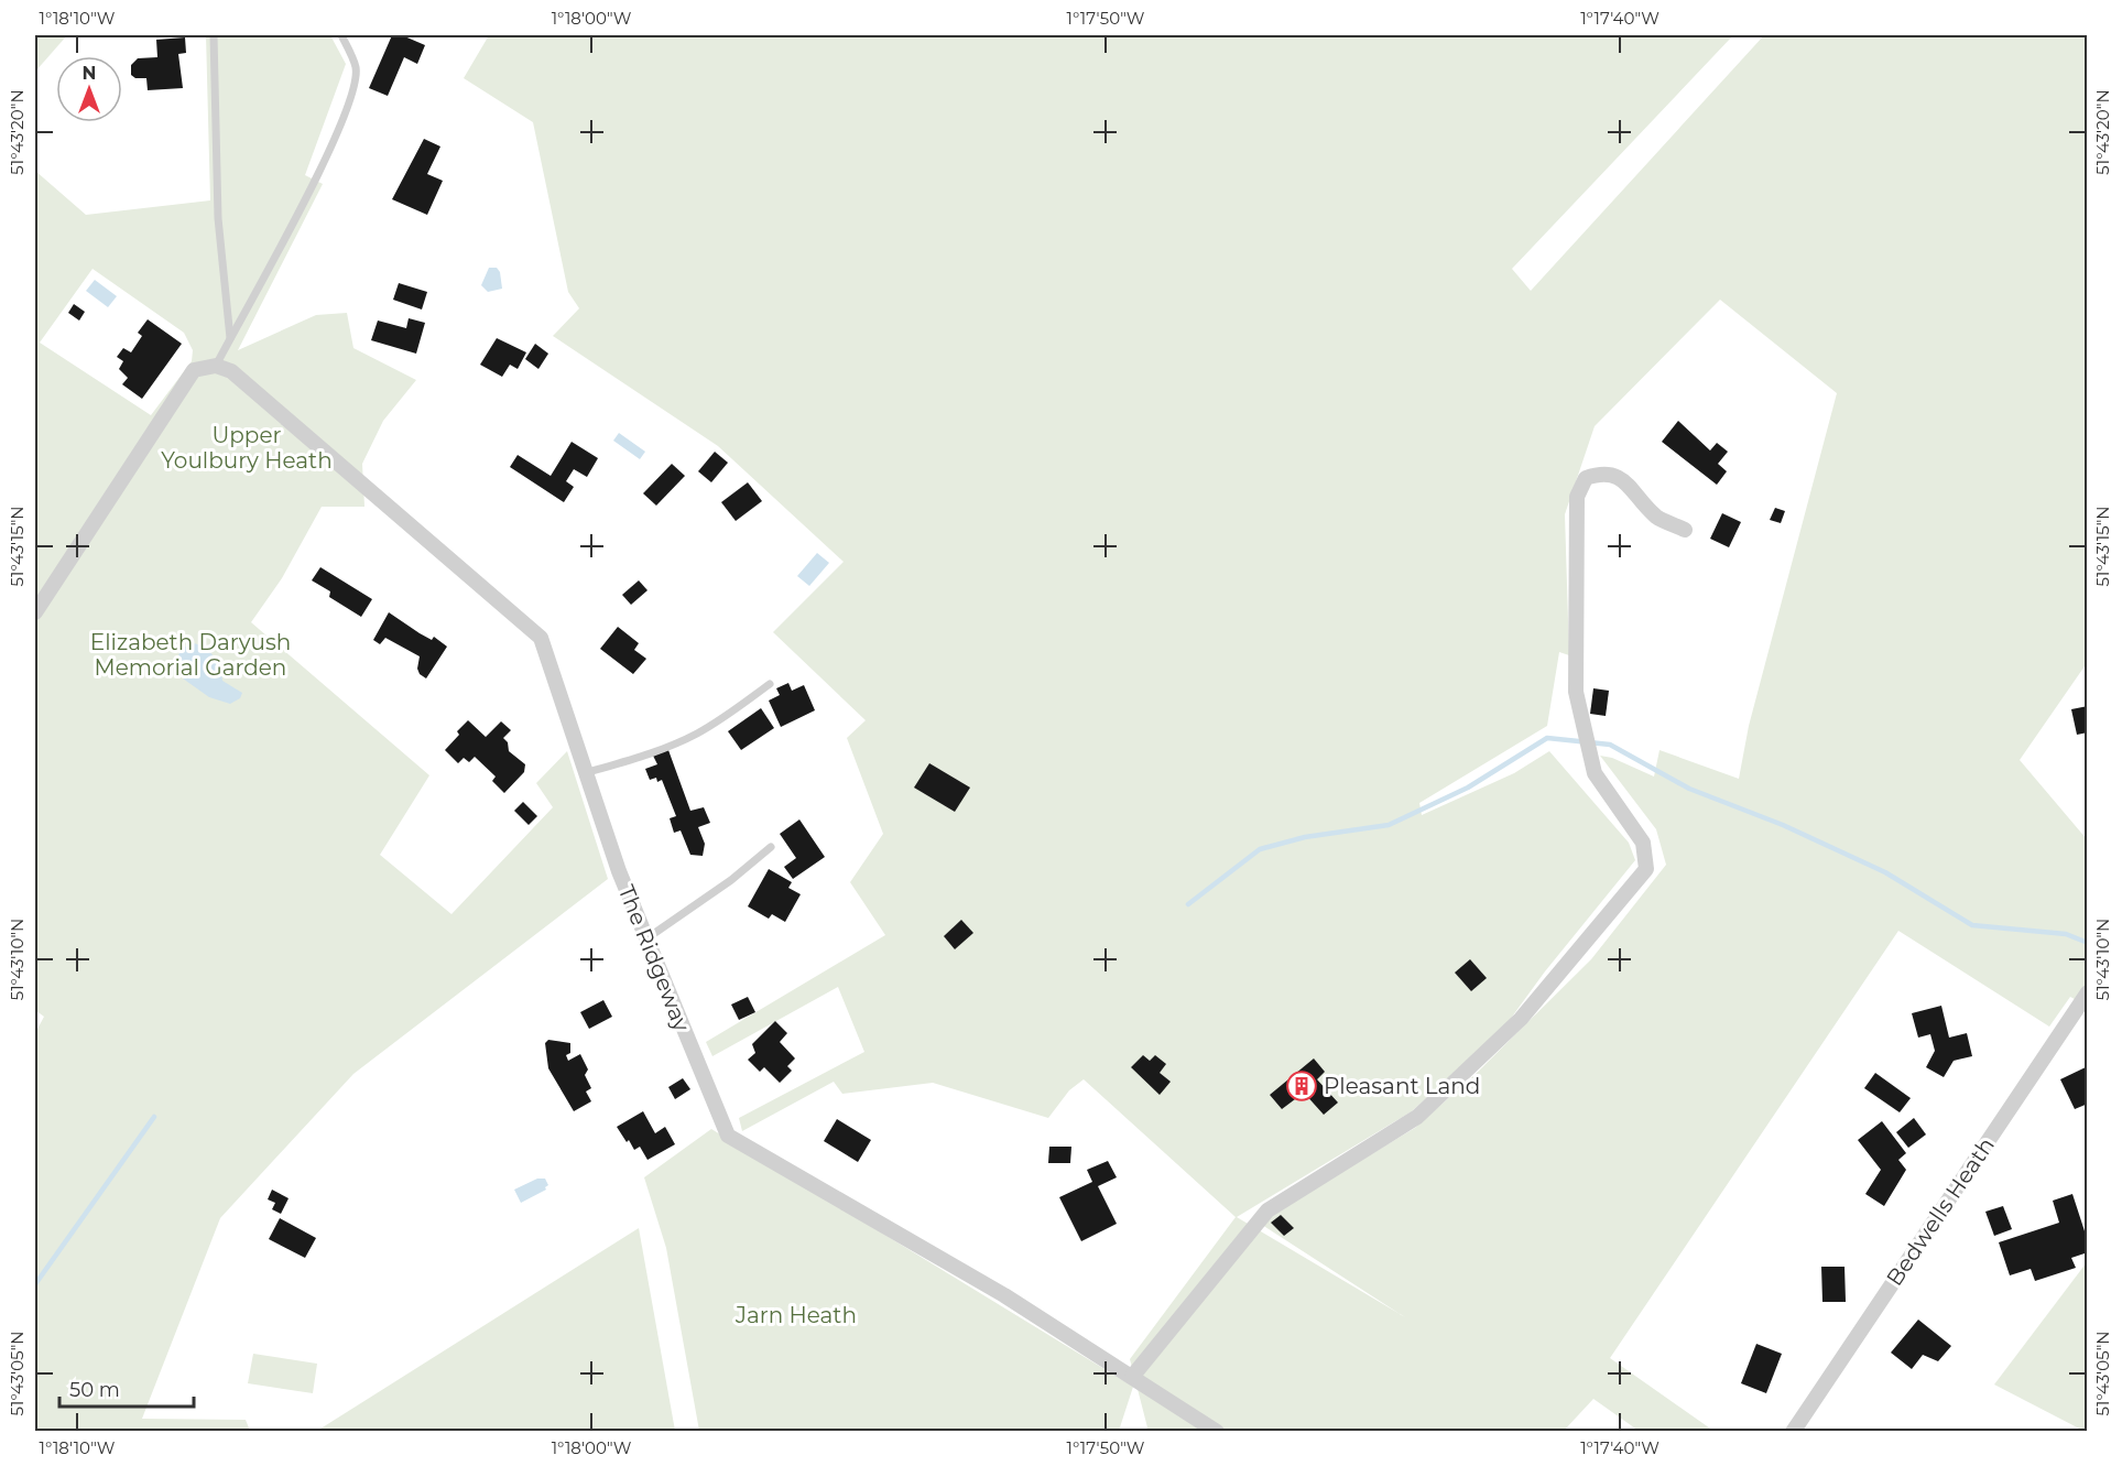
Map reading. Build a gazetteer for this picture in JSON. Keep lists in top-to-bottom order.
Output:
{
  "streets": {
    "street": ["The Ridgeway", "Bedwells Heath"]
  },
  "parks": ["Upper Youlbury Heath", "Elizabeth Daryush Memorial Garden", "Jarn Heath"],
  "places": {
    "building": ["Pleasant Land"]
  },
  "scale_bar": "50 m",
  "north": "top",
  "coordinates": [
    "1°18'10\"W",
    "1°18'00\"W",
    "1°17'50\"W",
    "1°17'40\"W",
    "51°43'20\"N",
    "51°43'15\"N",
    "51°43'10\"N",
    "51°43'05\"N"
  ]
}
